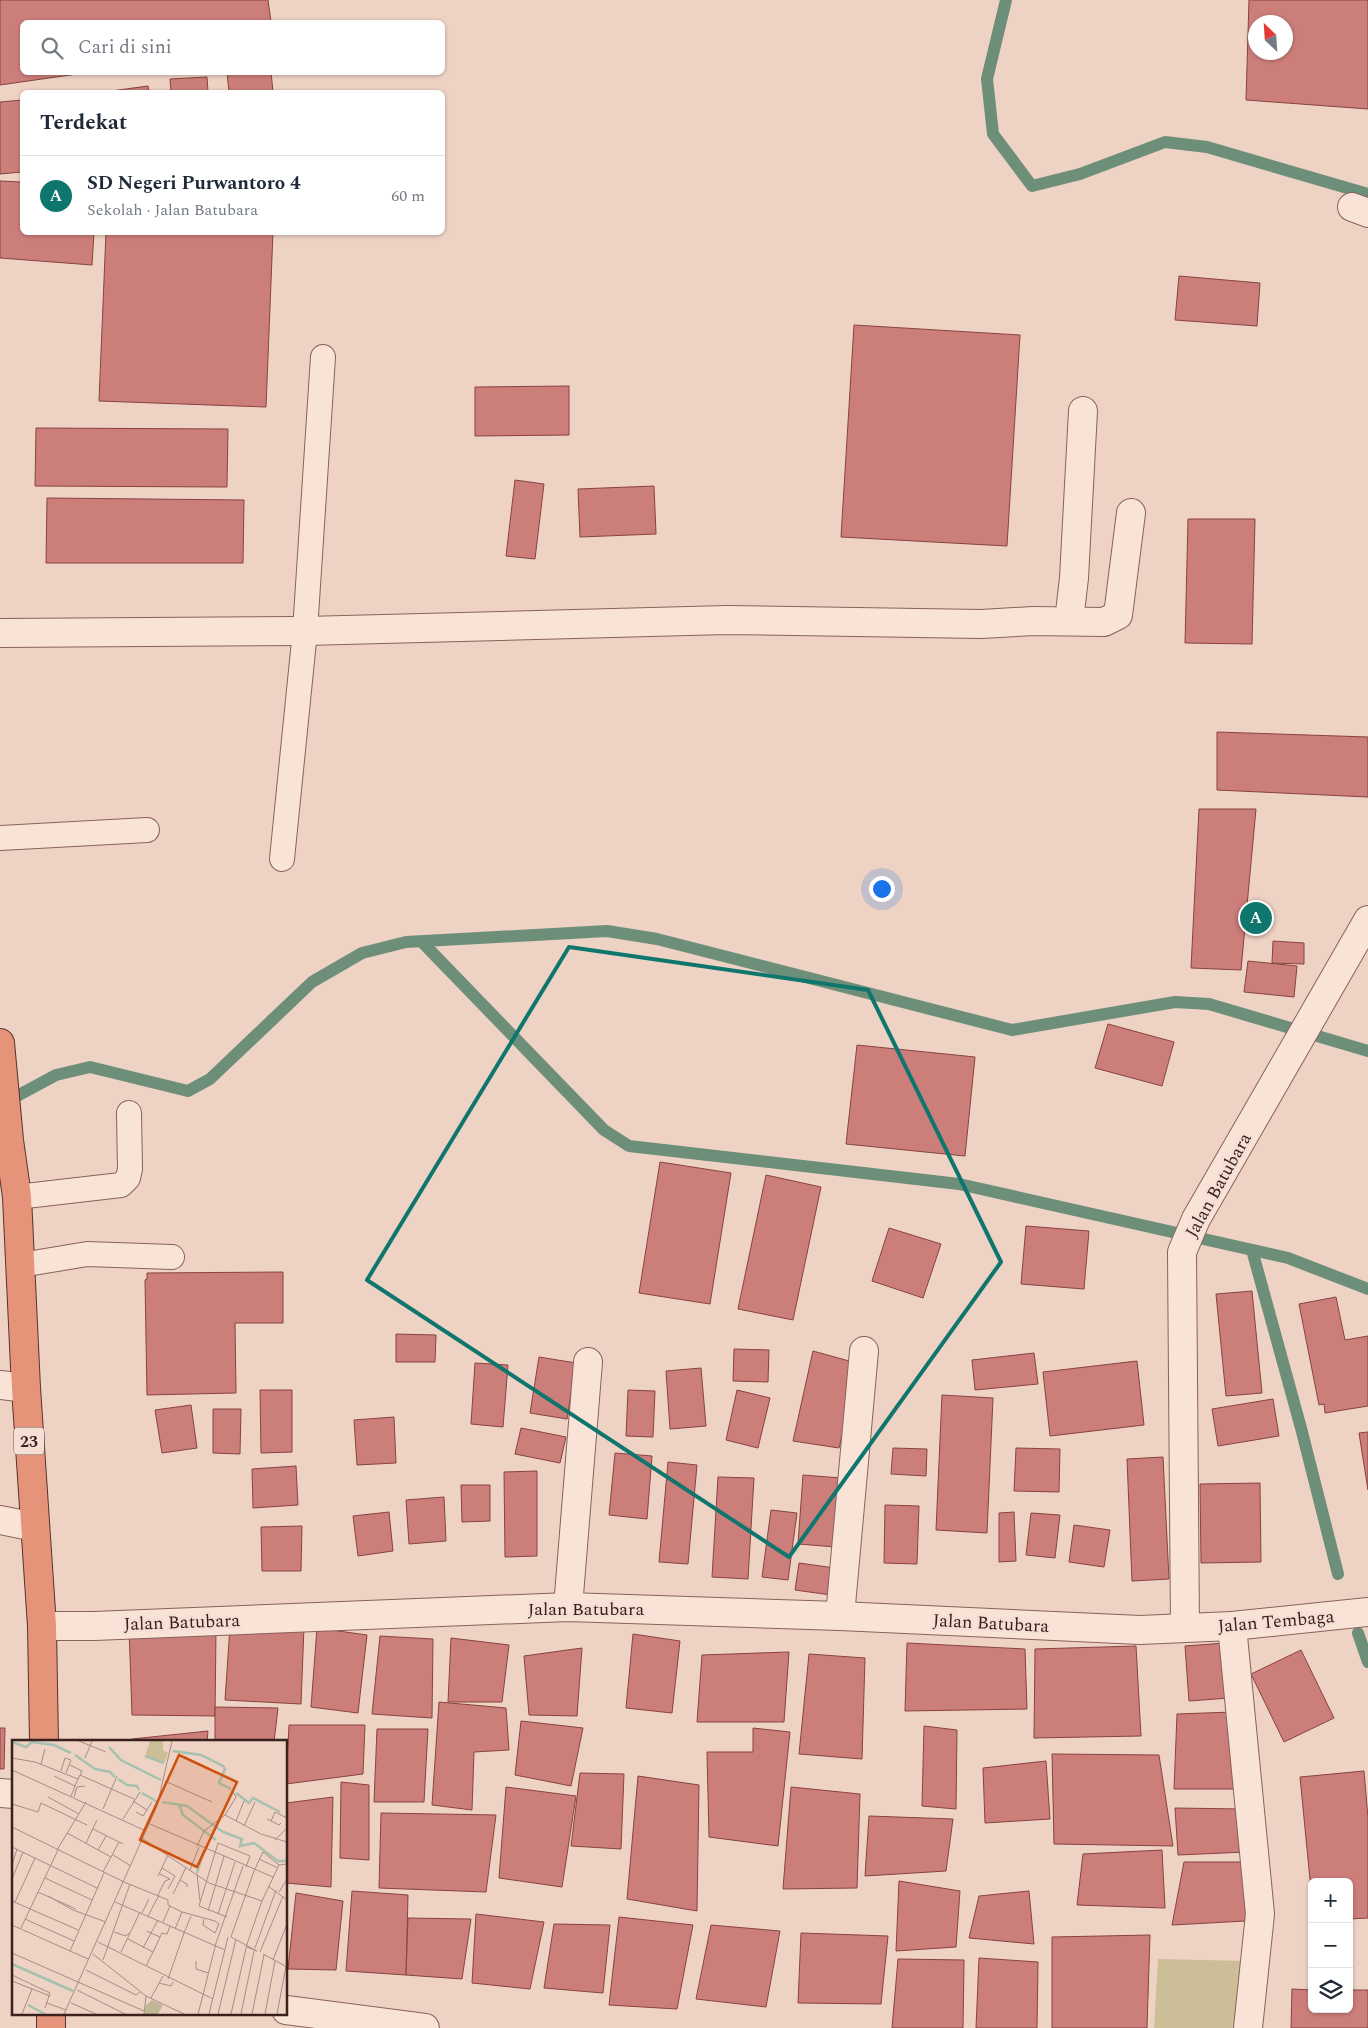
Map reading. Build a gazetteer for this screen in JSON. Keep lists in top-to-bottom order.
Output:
{
  "streets": {
    "highway": ["23"],
    "street": ["Jalan Batubara", "Jalan Tembaga"]
  },
  "crossings": [
    ["Jalan Batubara", "23"],
    ["Jalan Batubara", "Jalan Tembaga"]
  ],
  "north": "top left",
  "page": {
    "search": "Cari di sini",
    "heading": "Terdekat",
    "list": [
      {
        "mark": "A",
        "name": "SD Negeri Purwantoro 4",
        "note": "Sekolah · Jalan Batubara",
        "value": "60 m"
      }
    ],
    "pins": "A",
    "map_buttons": ["+", "−"]
  }
}
